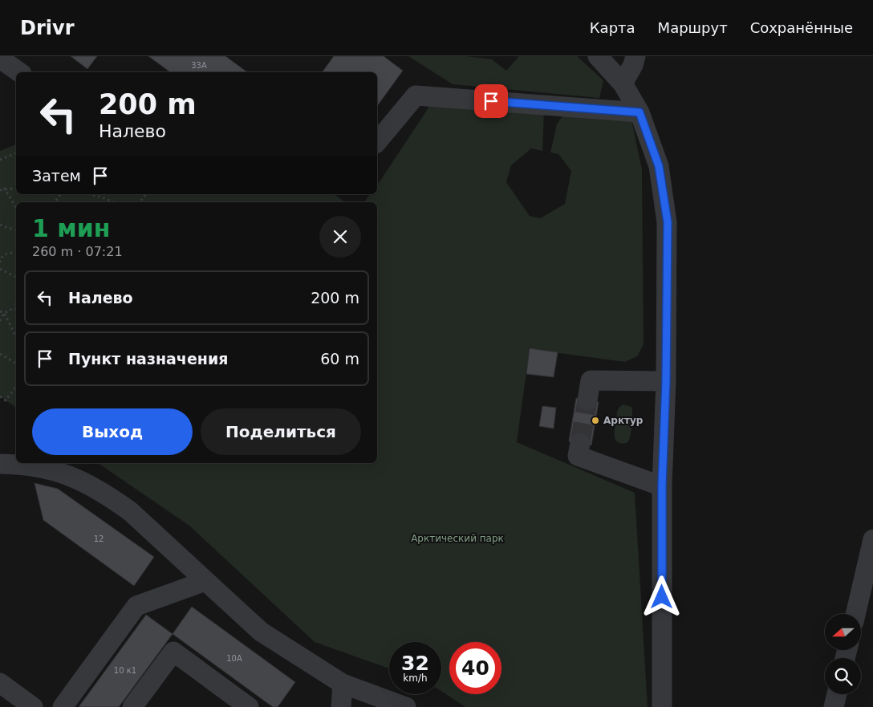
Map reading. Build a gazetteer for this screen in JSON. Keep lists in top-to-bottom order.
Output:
{
  "parks": ["Арктический парк"],
  "places": ["Арктур"],
  "house_numbers": [
    "33А",
    "12",
    "10А",
    "10 к1"
  ],
  "north": "left",
  "page": {
    "header": "Drivr",
    "nav": ["Карта", "Маршрут", "Сохранённые"],
    "turn": ["200 m", "Налево"],
    "then": "Затем",
    "heading": ["1 мин", "260 m · 07:21"],
    "list": [
      {
        "name": "Налево",
        "value": "200 m"
      },
      {
        "name": "Пункт назначения",
        "value": "60 m"
      }
    ],
    "buttons": ["Выход", "Поделиться"],
    "speed": "32 km/h",
    "limit": "40"
  }
}
